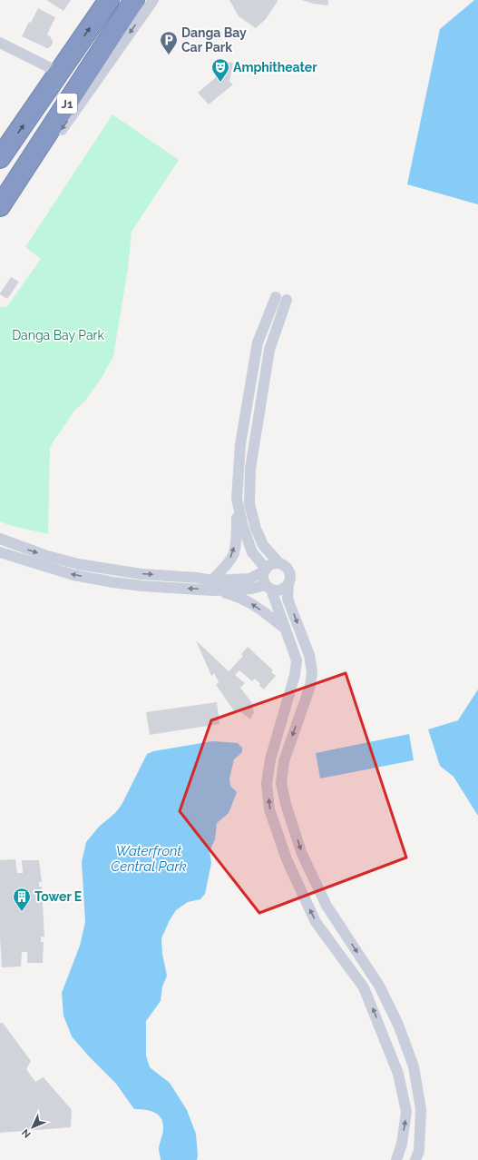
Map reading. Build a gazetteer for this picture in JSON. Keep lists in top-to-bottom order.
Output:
{
  "streets": {
    "highway": ["J1"]
  },
  "water": ["Waterfront Central Park"],
  "parks": ["Danga Bay Park"],
  "places": {
    "parking": ["Danga Bay Car Park"],
    "theatre": ["Amphitheater"],
    "building": ["Tower E"]
  },
  "north": "bottom left"
}
